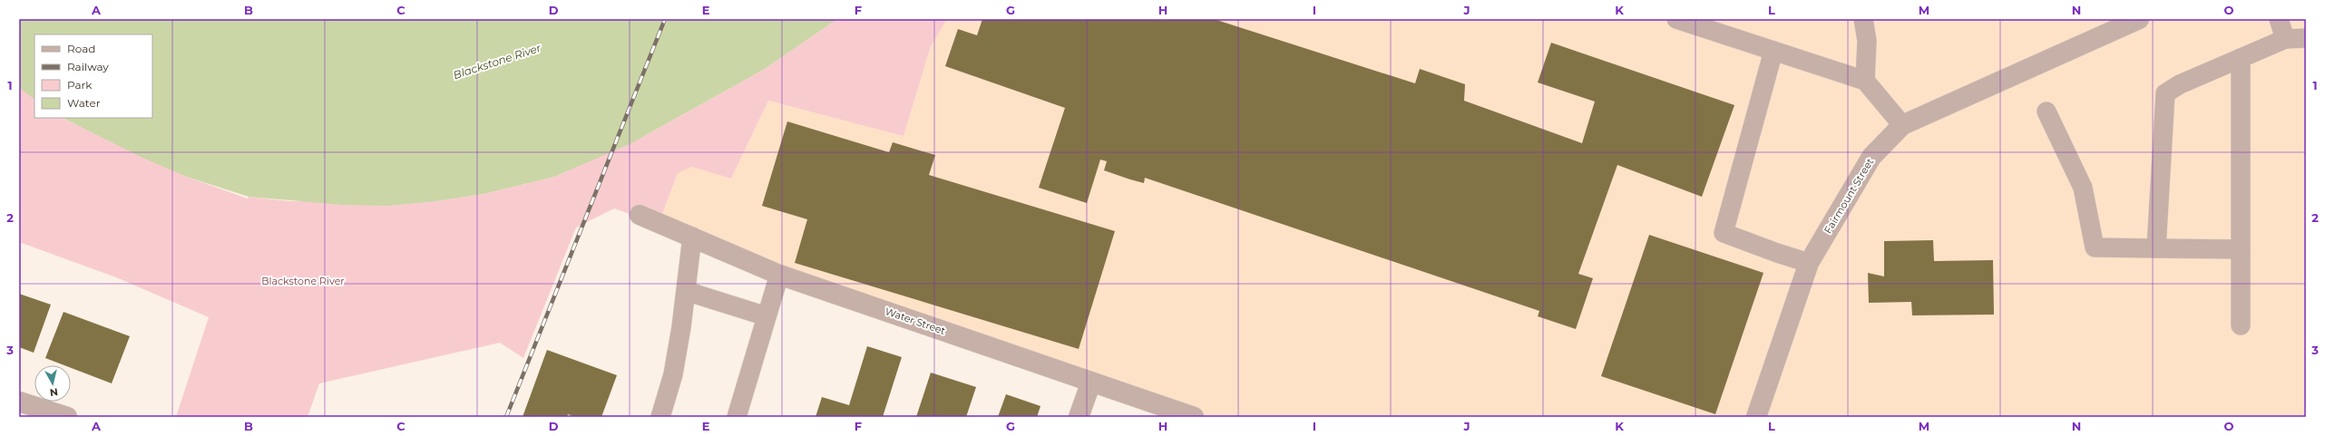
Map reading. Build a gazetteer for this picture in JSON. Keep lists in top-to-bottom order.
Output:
{
  "streets": {
    "street": ["Fairmount Street", "Water Street"]
  },
  "water": ["Blackstone River"],
  "parks": ["Blackstone River"],
  "legend": [
    "Road",
    "Railway",
    "Park",
    "Water"
  ],
  "north": "bottom",
  "grid": {
    "columns": [
      "A",
      "B",
      "C",
      "D",
      "E",
      "F",
      "G",
      "H",
      "I",
      "J",
      "K",
      "L",
      "M",
      "N",
      "O"
    ],
    "rows": ["1", "2", "3"]
  }
}
